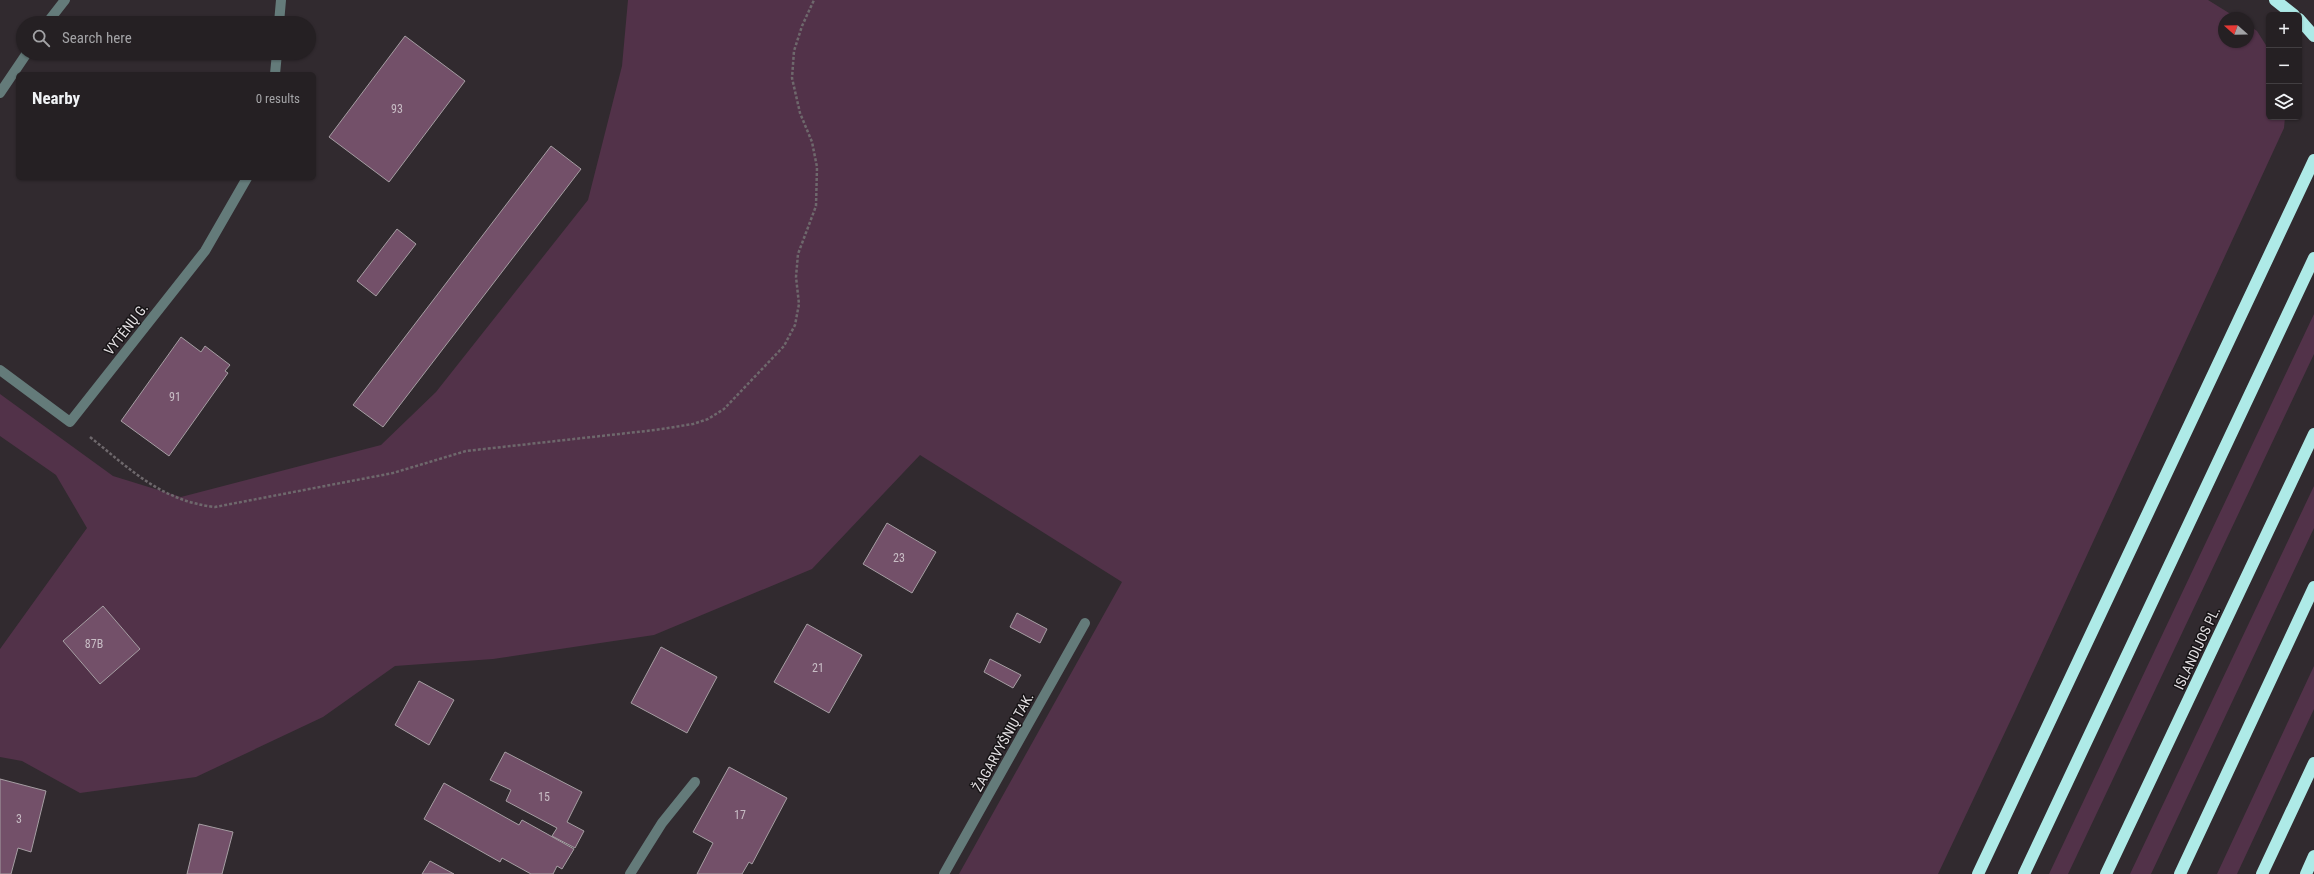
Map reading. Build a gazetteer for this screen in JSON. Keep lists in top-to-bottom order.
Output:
{
  "streets": {
    "highway": ["ISLANDIJOS PL."],
    "street": ["VYTĖNŲ G.", "ŽAGARVYŠNIŲ TAK."]
  },
  "house_numbers": [
    "93",
    "91",
    "23",
    "87B",
    "21",
    "15",
    "17",
    "3"
  ],
  "north": "left",
  "page": {
    "map_buttons": ["+", "−"],
    "search": "Search here",
    "heading": ["Nearby", "0 results"]
  }
}
